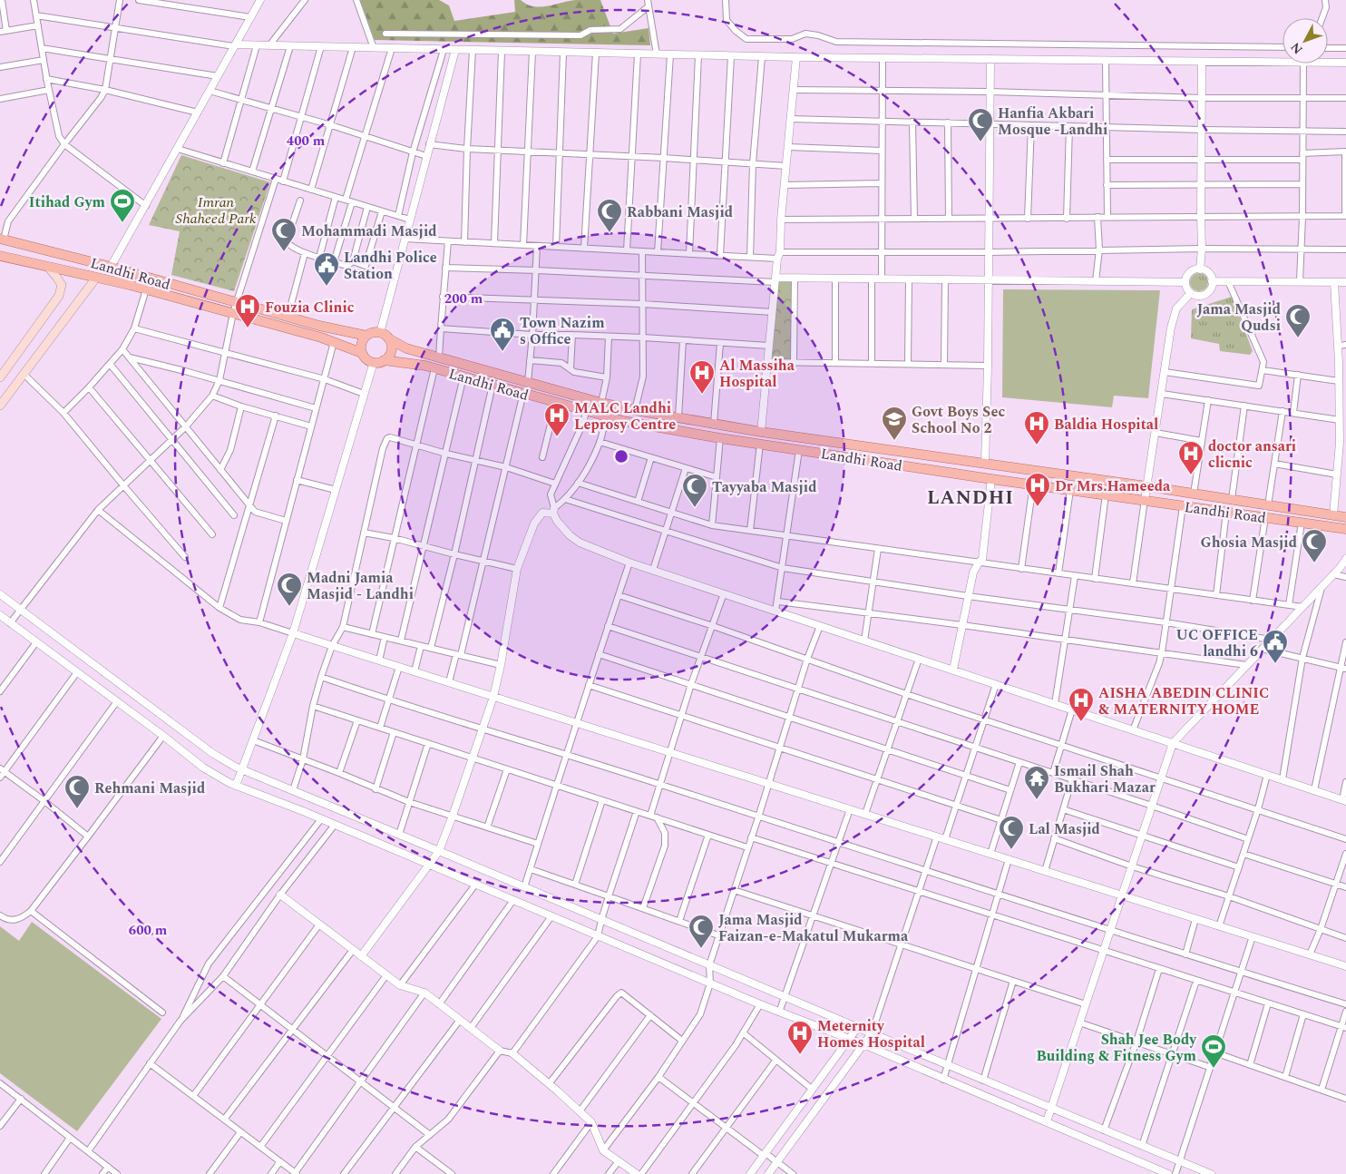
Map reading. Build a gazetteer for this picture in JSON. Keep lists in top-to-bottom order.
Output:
{
  "streets": {
    "main road": ["Landhi Road"]
  },
  "districts": ["LANDHI"],
  "parks": ["Imran Shaheed Park"],
  "places": {
    "mosque": [
      "Hanfia Akbari Mosque -Landhi",
      "Rabbani Masjid",
      "Mohammadi Masjid",
      "Jama Masjid Qudsi",
      "Tayyaba Masjid",
      "Ghosia Masjid",
      "Madni Jamia Masjid - Landhi",
      "Rehmani Masjid",
      "Lal Masjid",
      "Jama Masjid Faizan-e-Makatul Mukarma"
    ],
    "sports": ["Itihad Gym", "Shah Jee Body Building & Fitness Gym"],
    "public building": ["Landhi Police Station", "Town Nazim s Office", "UC OFFICE landhi 6"],
    "hospital": [
      "Fouzia Clinic",
      "Al Massiha Hospital",
      "MALC Landhi Leprosy Centre",
      "Baldia Hospital",
      "doctor ansari clicnic",
      "Dr Mrs.Hameeda",
      "AISHA ABEDIN CLINIC & MATERNITY HOME",
      "Meternity Homes Hospital"
    ],
    "school or university": ["Govt Boys Sec School No 2"],
    "temple": ["Ismail Shah Bukhari Mazar"]
  },
  "north": "bottom left",
  "rings": ["400 m", "200 m", "600 m"]
}
